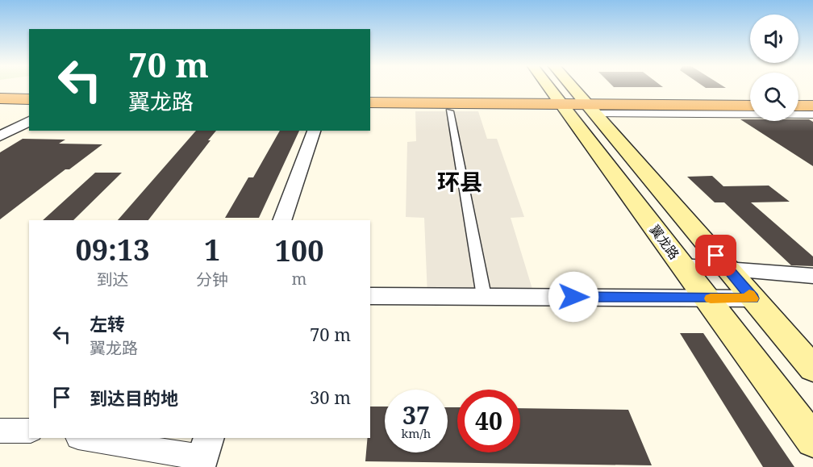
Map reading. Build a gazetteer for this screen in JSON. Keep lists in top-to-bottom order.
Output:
{
  "streets": {
    "main road": ["翼龙路"]
  },
  "districts": ["环县"],
  "page": {
    "turn": ["70 m", "翼龙路"],
    "eta": [
      "09:13",
      "到达",
      "1",
      "分钟",
      "100",
      "m"
    ],
    "list": [
      {
        "name": "左转",
        "note": "翼龙路",
        "value": "70 m"
      },
      {
        "name": "到达目的地",
        "value": "30 m"
      }
    ],
    "speed": "37 km/h",
    "limit": "40"
  }
}
